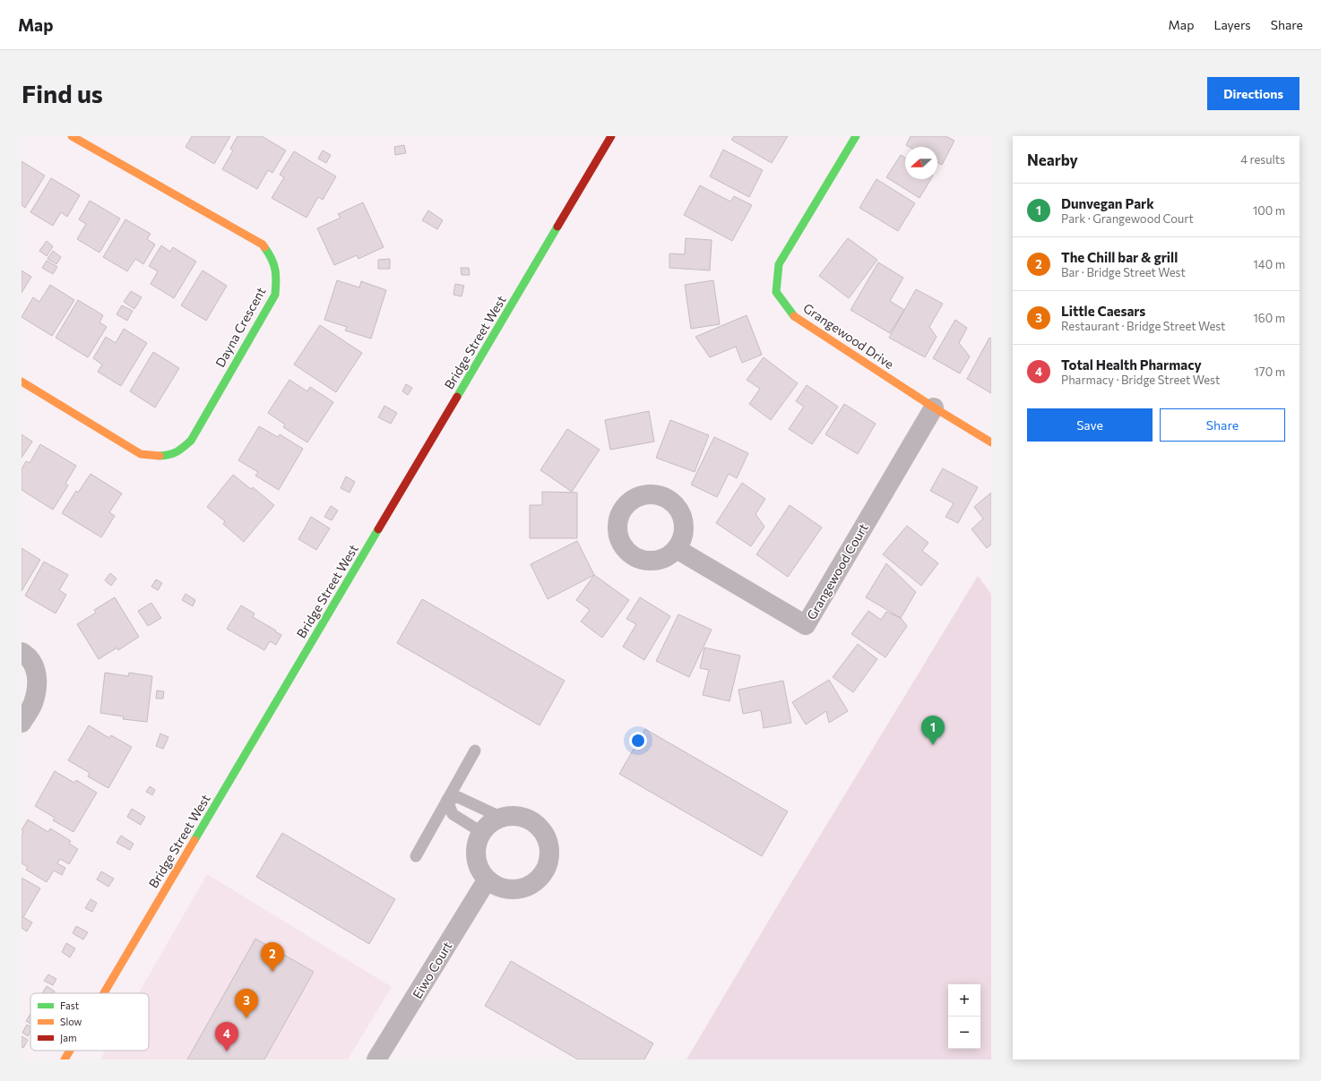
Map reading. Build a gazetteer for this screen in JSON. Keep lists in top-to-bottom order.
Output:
{
  "streets": {
    "street": [
      "Dayna Crescent",
      "Grangewood Drive",
      "Bridge Street West",
      "Grangewood Court",
      "Eiwo Court"
    ]
  },
  "crossings": [
    ["Grangewood Drive", "Grangewood Court"]
  ],
  "legend": ["Fast", "Slow", "Jam"],
  "north": "left",
  "page": {
    "header": "Map",
    "nav": ["Map", "Layers", "Share"],
    "buttons": [
      "Directions",
      ["Save", "Share"]
    ],
    "title": "Find us",
    "heading": ["Nearby", "4 results"],
    "list": [
      {
        "mark": "1",
        "name": "Dunvegan Park",
        "note": "Park · Grangewood Court",
        "value": "100 m"
      },
      {
        "mark": "2",
        "name": "The Chill bar & grill",
        "note": "Bar · Bridge Street West",
        "value": "140 m"
      },
      {
        "mark": "3",
        "name": "Little Caesars",
        "note": "Restaurant · Bridge Street West",
        "value": "160 m"
      },
      {
        "mark": "4",
        "name": "Total Health Pharmacy",
        "note": "Pharmacy · Bridge Street West",
        "value": "170 m"
      }
    ],
    "pins": [
      "1",
      "2",
      "3",
      "4"
    ],
    "map_buttons": ["+", "−"]
  }
}
